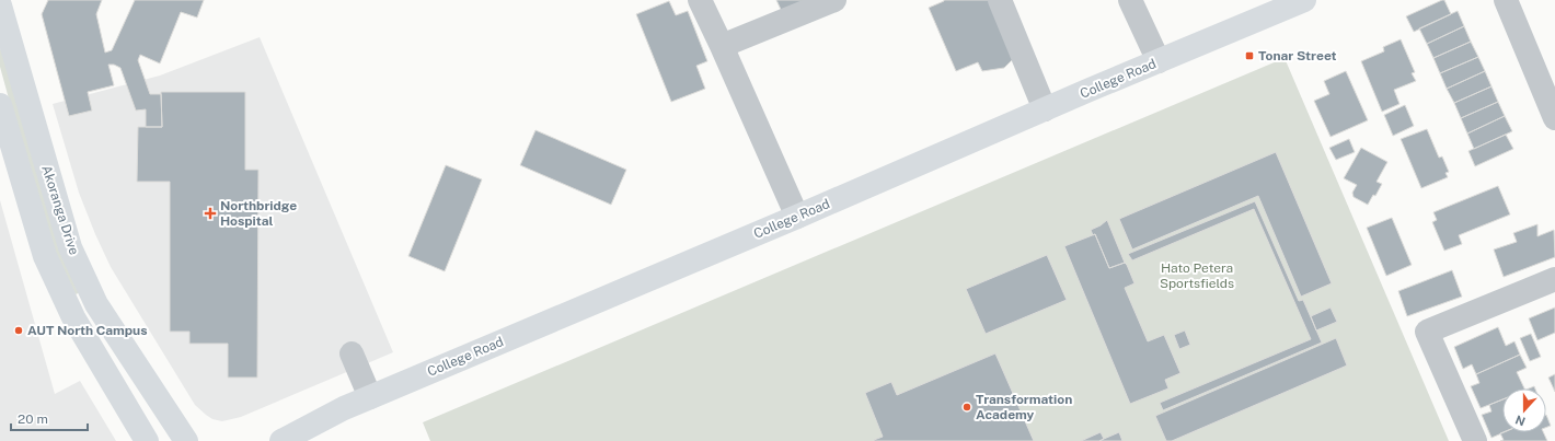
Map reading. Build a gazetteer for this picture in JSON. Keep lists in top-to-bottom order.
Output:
{
  "streets": {
    "main road": ["College Road", "Akoranga Drive"]
  },
  "parks": ["Hato Petera Sportsfields"],
  "places": {
    "transit": ["Tonar Street"],
    "health": ["Northbridge Hospital"],
    "other": ["AUT North Campus", "Transformation Academy"]
  },
  "scale_bar": "20 m",
  "north": "bottom"
}
